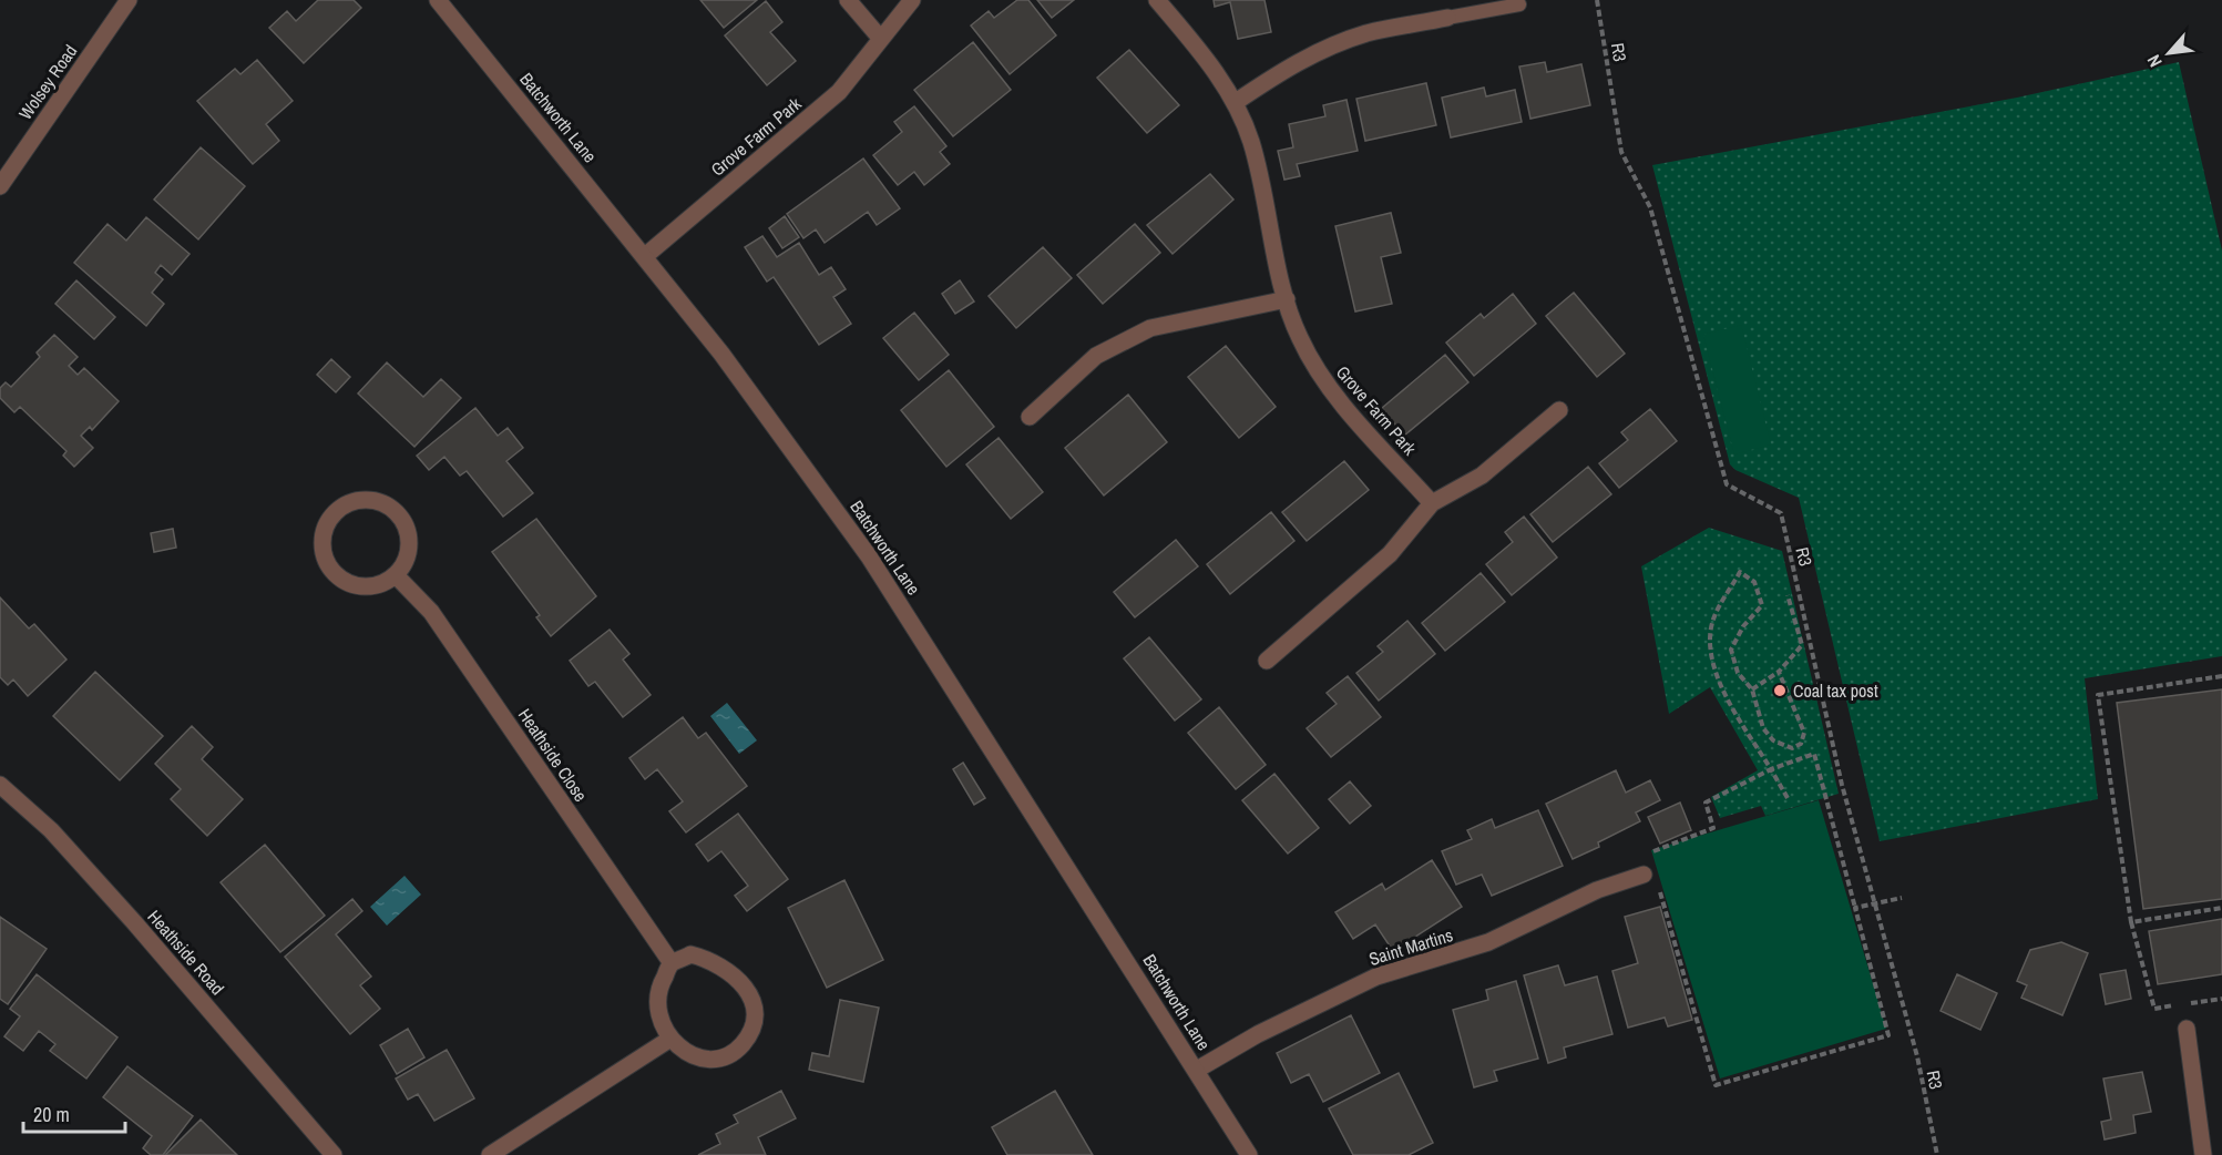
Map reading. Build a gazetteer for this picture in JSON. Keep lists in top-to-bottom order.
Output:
{
  "streets": {
    "street": [
      "Wolsey Road",
      "Batchworth Lane",
      "Grove Farm Park",
      "Heathside Close",
      "Saint Martins",
      "Heathside Road"
    ],
    "path": ["R3"]
  },
  "crossings": [
    ["Batchworth Lane", "Grove Farm Park"],
    ["Batchworth Lane", "Saint Martins"]
  ],
  "places": ["Coal tax post"],
  "scale_bar": "20 m",
  "north": "bottom left"
}
